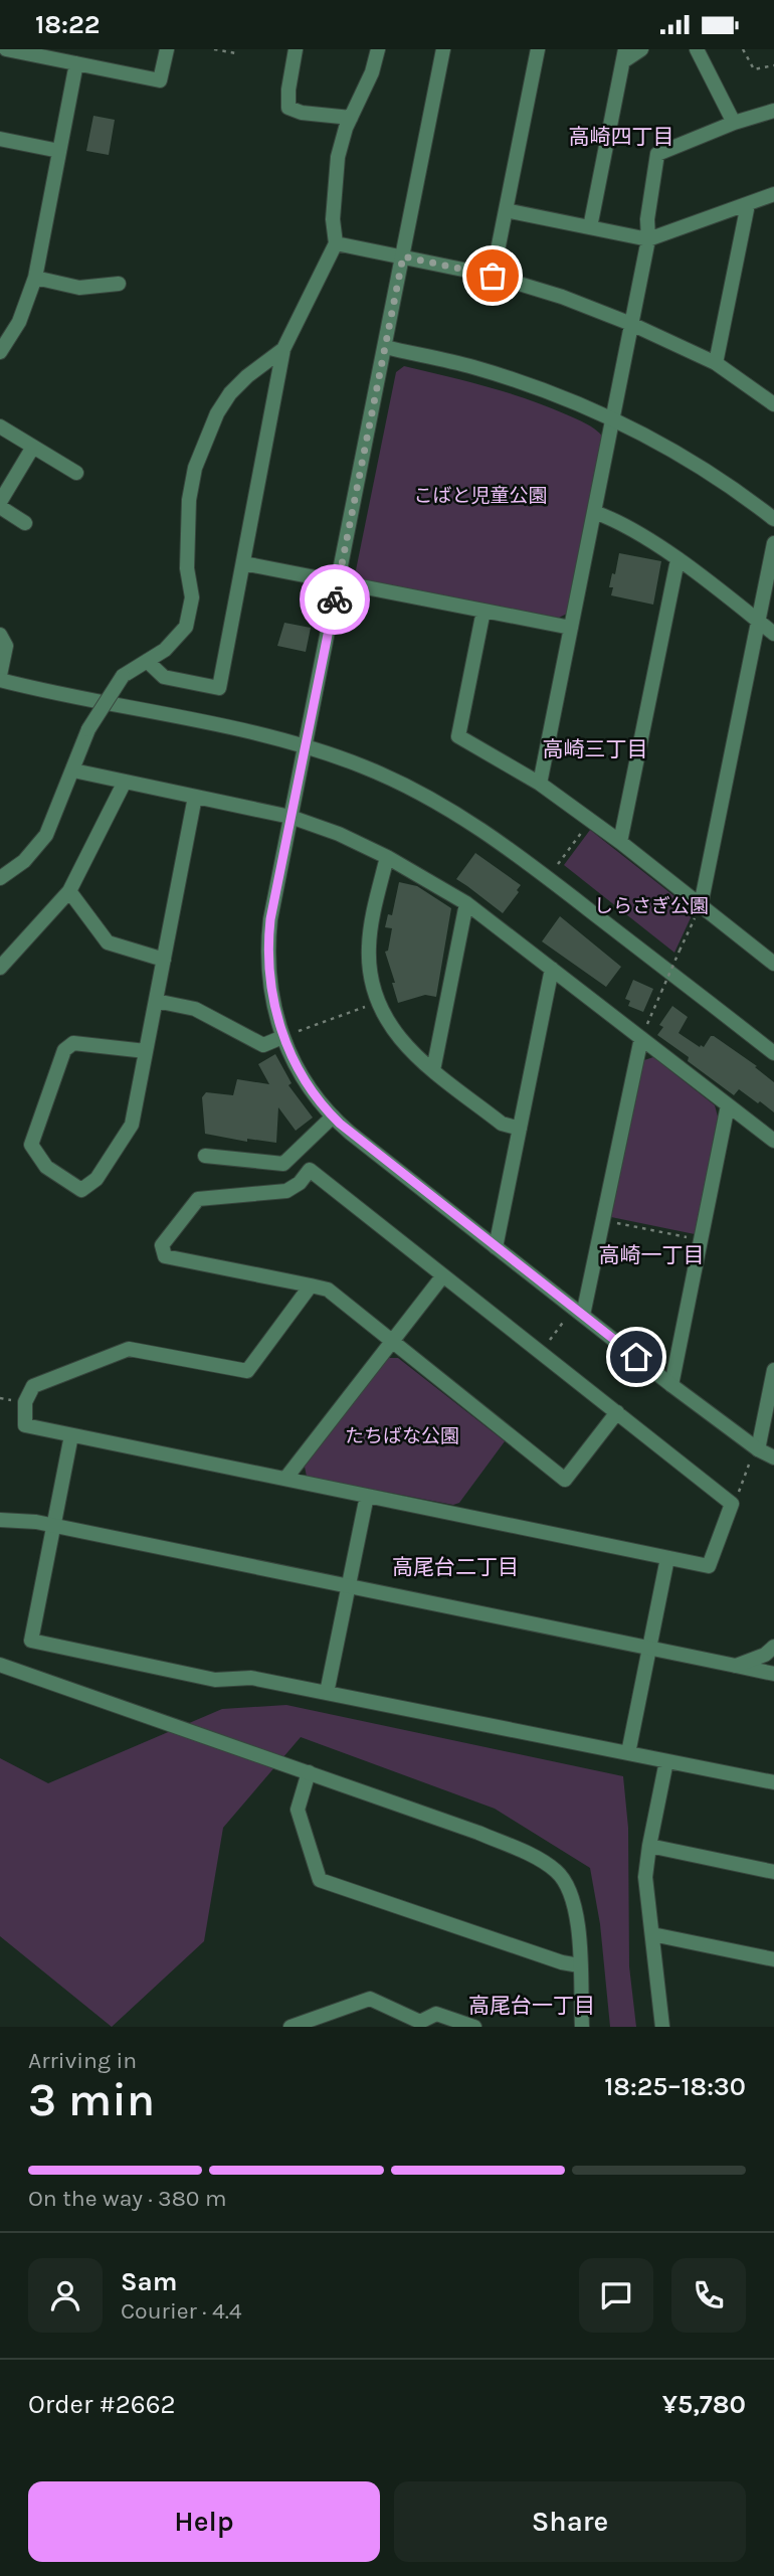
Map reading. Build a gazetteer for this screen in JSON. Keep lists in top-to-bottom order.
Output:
{
  "districts": [
    "高崎四丁目",
    "高崎三丁目",
    "高崎一丁目",
    "高尾台二丁目",
    "高尾台一丁目"
  ],
  "parks": ["こばと児童公園", "しらさぎ公園", "たちばな公園"],
  "page": {
    "status": "18:22",
    "heading": ["3 min", "Arriving in", "18:25–18:30"],
    "panel": [
      "Sam",
      "Courier · 4.4",
      "Order #2662",
      "¥5,780"
    ],
    "bar": "On the way · 380 m",
    "buttons": ["Help", "Share"]
  }
}
